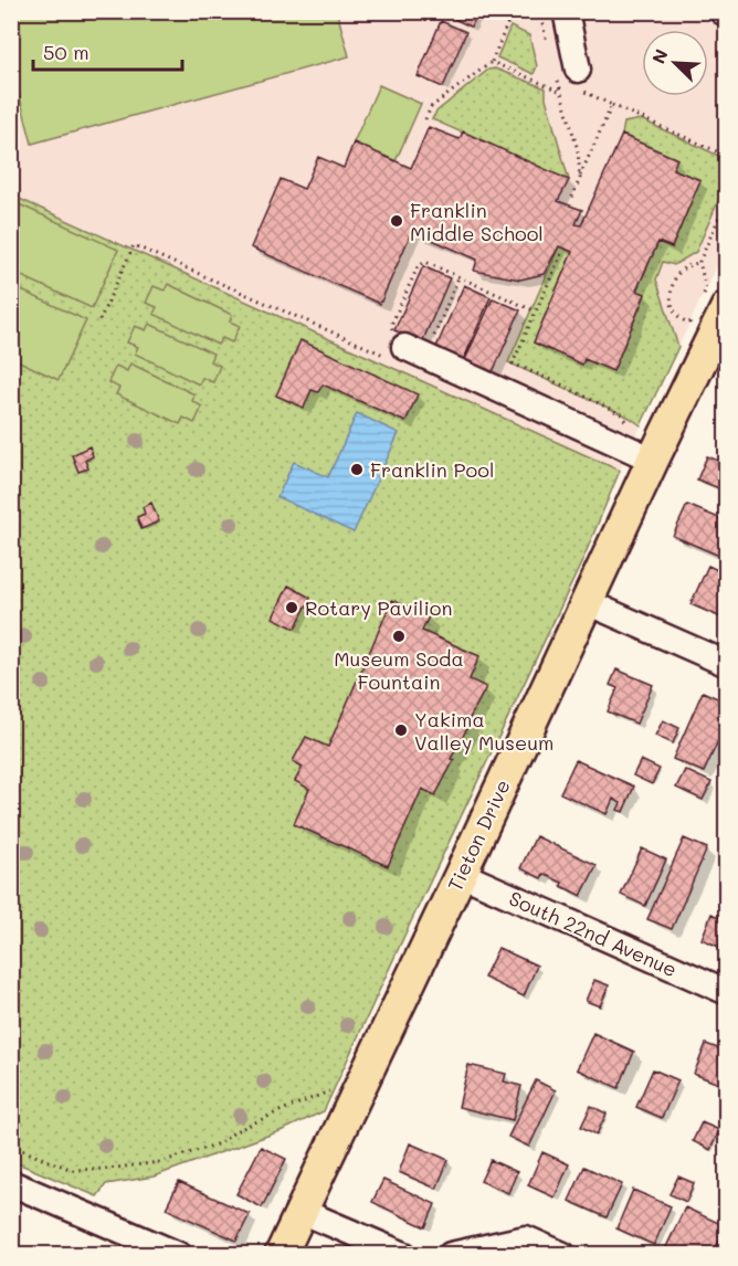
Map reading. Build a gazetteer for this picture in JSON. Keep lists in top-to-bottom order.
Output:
{
  "streets": {
    "main road": ["Tieton Drive"],
    "street": ["South 22nd Avenue"]
  },
  "crossings": [
    ["Tieton Drive", "South 22nd Avenue"]
  ],
  "places": [
    "Franklin Middle School",
    "Franklin Pool",
    "Rotary Pavilion",
    "Museum Soda Fountain",
    "Yakima Valley Museum"
  ],
  "scale_bar": "50 m",
  "north": "top left"
}
